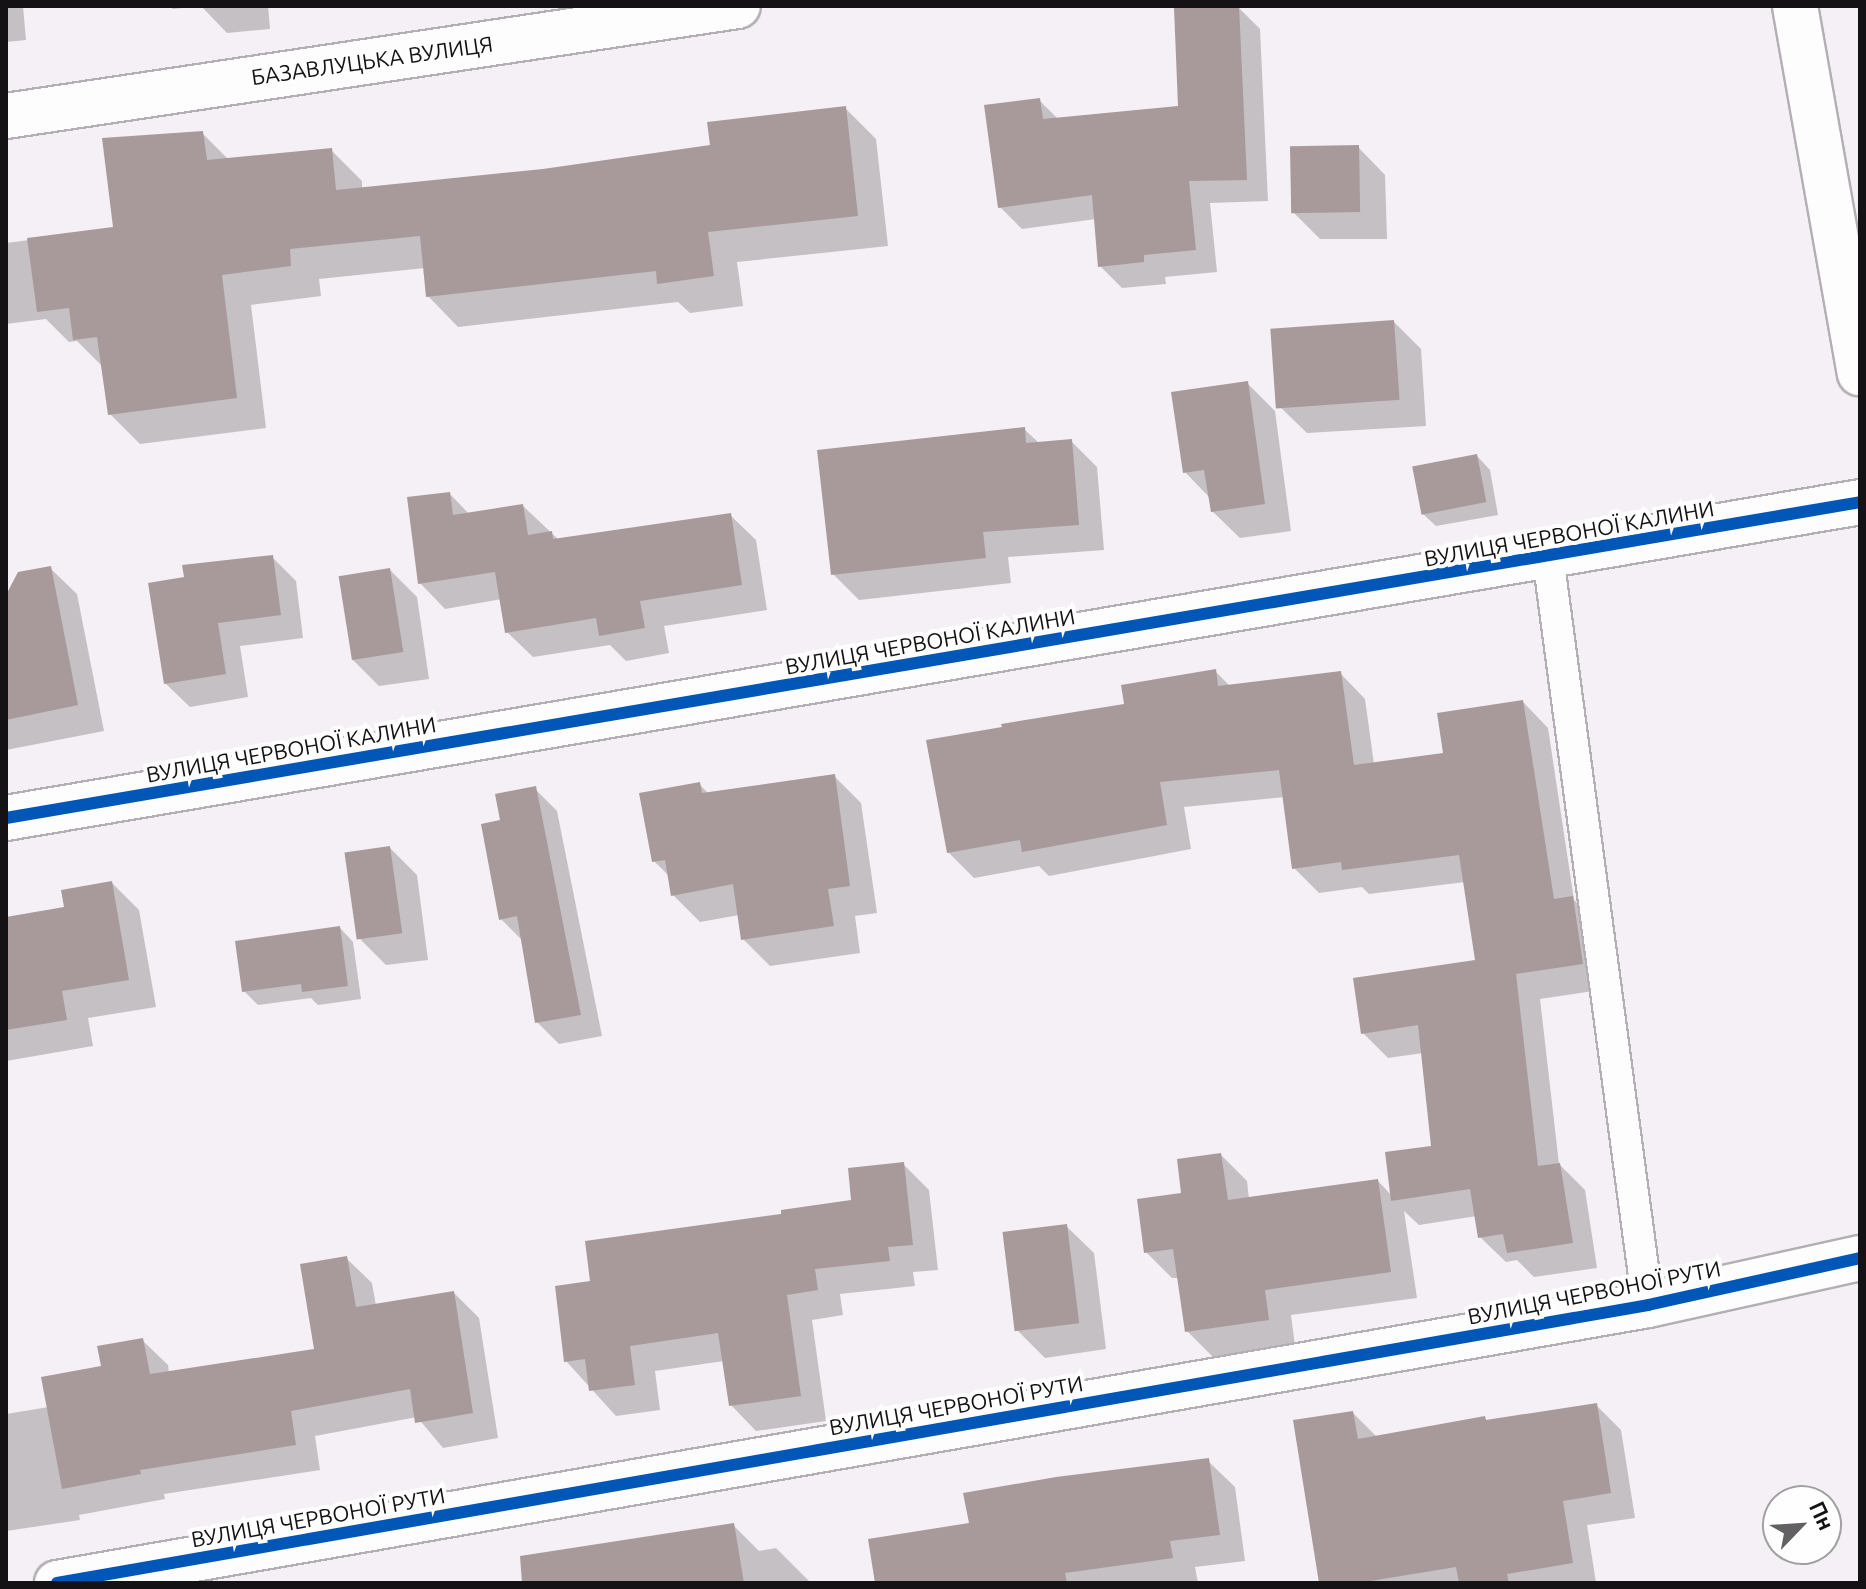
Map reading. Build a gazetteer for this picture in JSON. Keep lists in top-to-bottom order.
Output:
{
  "streets": {
    "street": ["БАЗАВЛУЦЬКА ВУЛИЦЯ", "ВУЛИЦЯ ЧЕРВОНОЇ КАЛИНИ", "ВУЛИЦЯ ЧЕРВОНОЇ РУТИ"]
  },
  "north": "top right"
}
